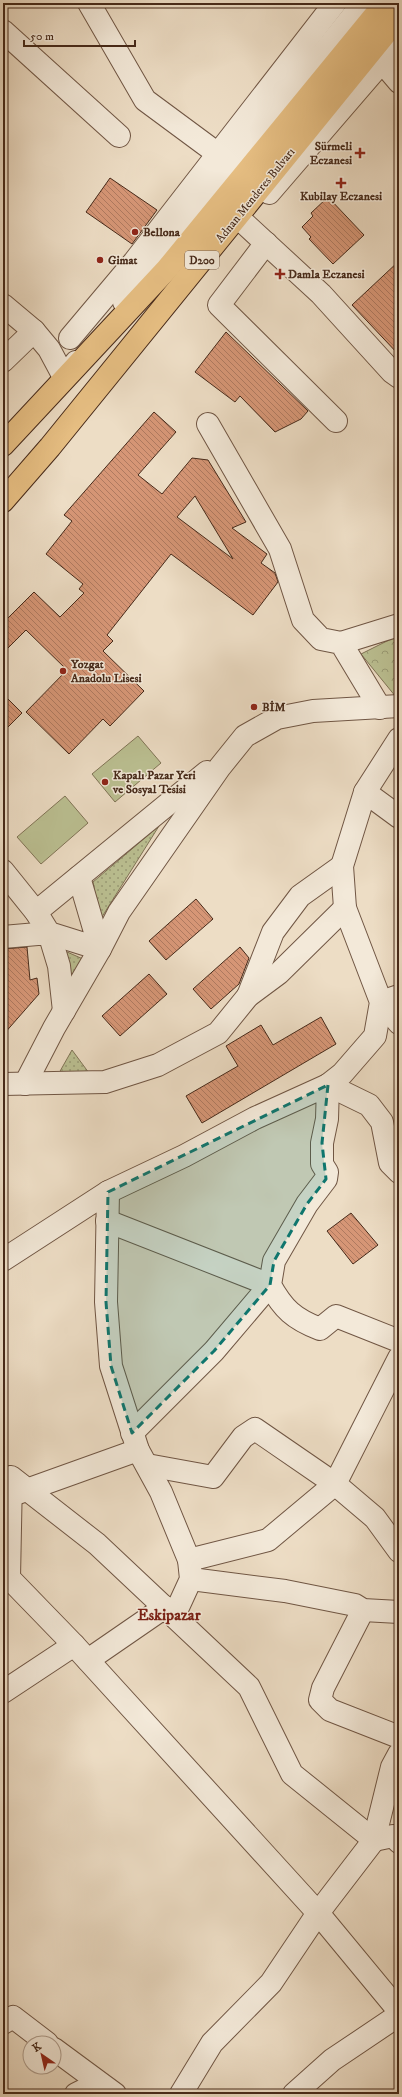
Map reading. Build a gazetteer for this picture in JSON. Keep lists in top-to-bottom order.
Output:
{
  "streets": {
    "highway": ["Adnan Menderes Bulvarı", "D200"]
  },
  "districts": ["Eskipazar"],
  "places": {
    "health": ["Sürmeli Eczanesi", "Kubilay Eczanesi", "Damla Eczanesi"],
    "other": [
      "Bellona",
      "Gimat",
      "Yozgat Anadolu Lisesi",
      "BİM",
      "Kapalı Pazar Yeri ve Sosyal Tesisi"
    ]
  },
  "scale_bar": "50 m",
  "north": "top left"
}
